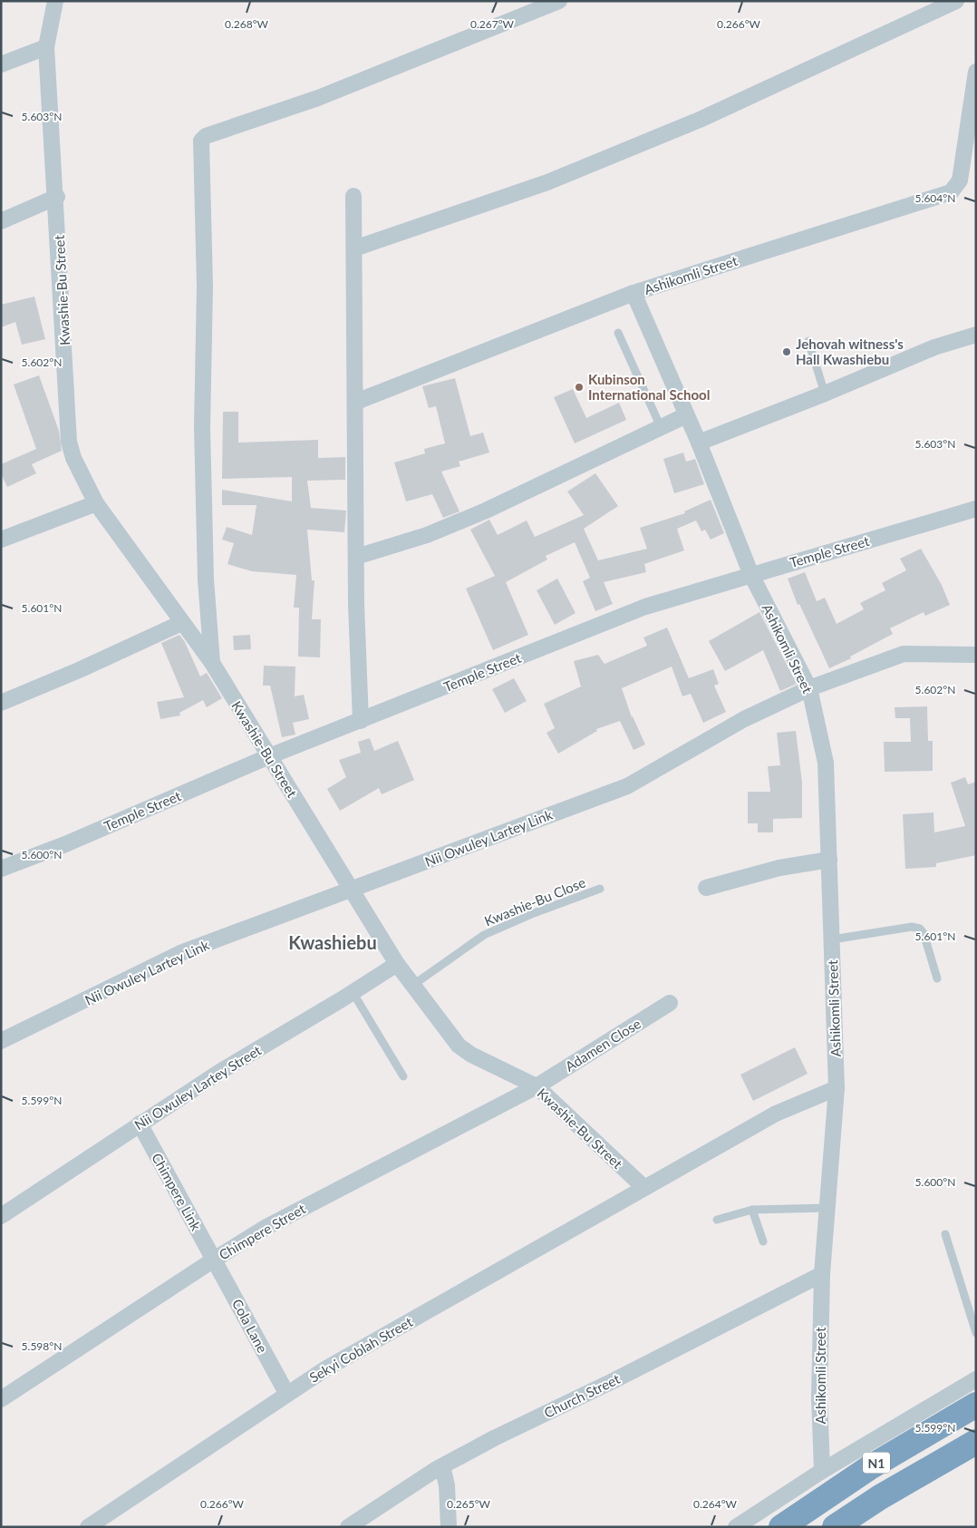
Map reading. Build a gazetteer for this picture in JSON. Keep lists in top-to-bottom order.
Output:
{
  "streets": {
    "highway": ["N1"],
    "street": [
      "Ashikomli Street",
      "Kwashie-Bu Street",
      "Temple Street",
      "Nii Owuley Lartey Link",
      "Adamen Close",
      "Nii Owuley Lartey Street",
      "Chimpere Link",
      "Chimpere Street",
      "Cola Lane",
      "Sekyi Coblah Street",
      "Church Street"
    ],
    "lane": ["Kwashie-Bu Close"]
  },
  "crossings": [
    ["Ashikomli Street", "Temple Street"],
    ["Ashikomli Street", "Nii Owuley Lartey Link"],
    ["Ashikomli Street", "Church Street"],
    ["Kwashie-Bu Street", "Temple Street"],
    ["Kwashie-Bu Street", "Nii Owuley Lartey Link"],
    ["Kwashie-Bu Street", "Kwashie-Bu Close"],
    ["Kwashie-Bu Street", "Adamen Close"],
    ["Kwashie-Bu Street", "Nii Owuley Lartey Street"],
    ["Kwashie-Bu Street", "Chimpere Street"],
    ["Kwashie-Bu Street", "Sekyi Coblah Street"],
    ["Adamen Close", "Chimpere Street"],
    ["Nii Owuley Lartey Street", "Chimpere Link"],
    ["Chimpere Link", "Chimpere Street"],
    ["Chimpere Link", "Cola Lane"],
    ["Chimpere Street", "Cola Lane"],
    ["Cola Lane", "Sekyi Coblah Street"]
  ],
  "districts": ["Kwashiebu"],
  "places": ["Jehovah witness's Hall Kwashiebu", "Kubinson International School"],
  "coordinates": [
    "0.267°W",
    "0.268°W",
    "0.266°W",
    "5.603°N",
    "5.604°N",
    "5.602°N",
    "5.601°N",
    "5.600°N",
    "5.599°N",
    "5.598°N",
    "0.265°W",
    "0.264°W"
  ]
}
